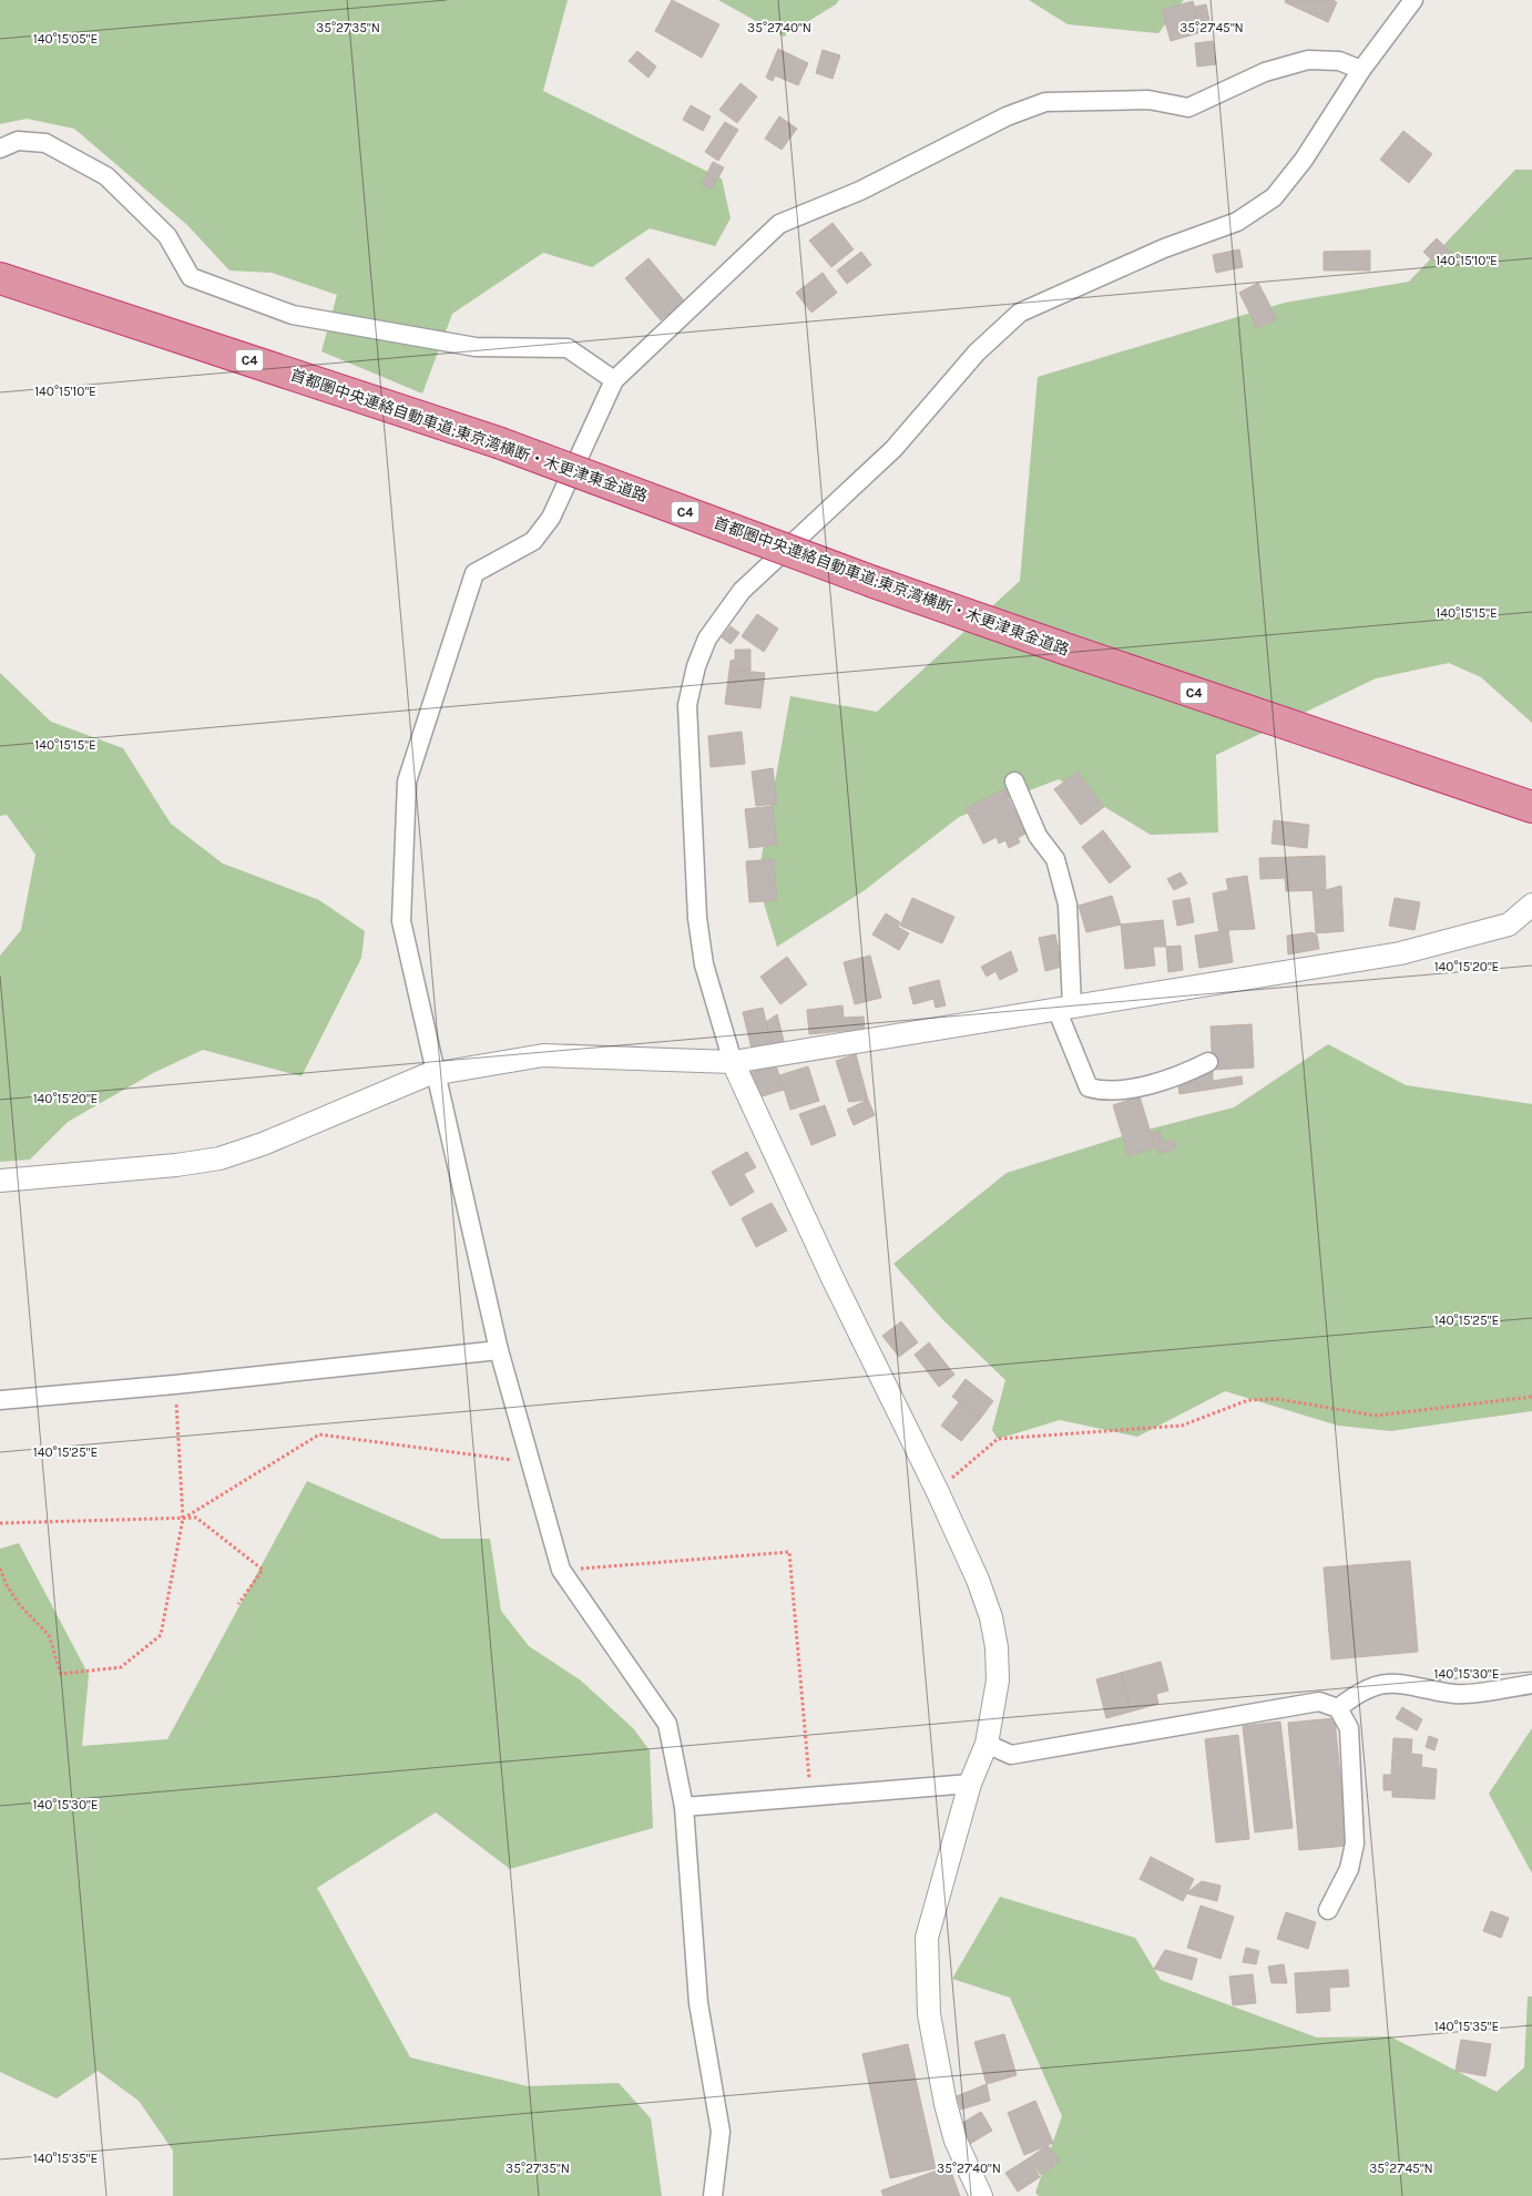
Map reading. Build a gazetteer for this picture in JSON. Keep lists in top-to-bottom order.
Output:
{
  "streets": {
    "highway": ["C4", "首都圏中央連絡自動車道;東京湾横断・木更津東金道路"]
  },
  "coordinates": [
    "35°27'35\"N",
    "35°27'40\"N",
    "35°27'45\"N",
    "140°15'05\"E",
    "140°15'10\"E",
    "140°15'15\"E",
    "140°15'20\"E",
    "140°15'25\"E",
    "140°15'30\"E",
    "140°15'35\"E"
  ]
}
